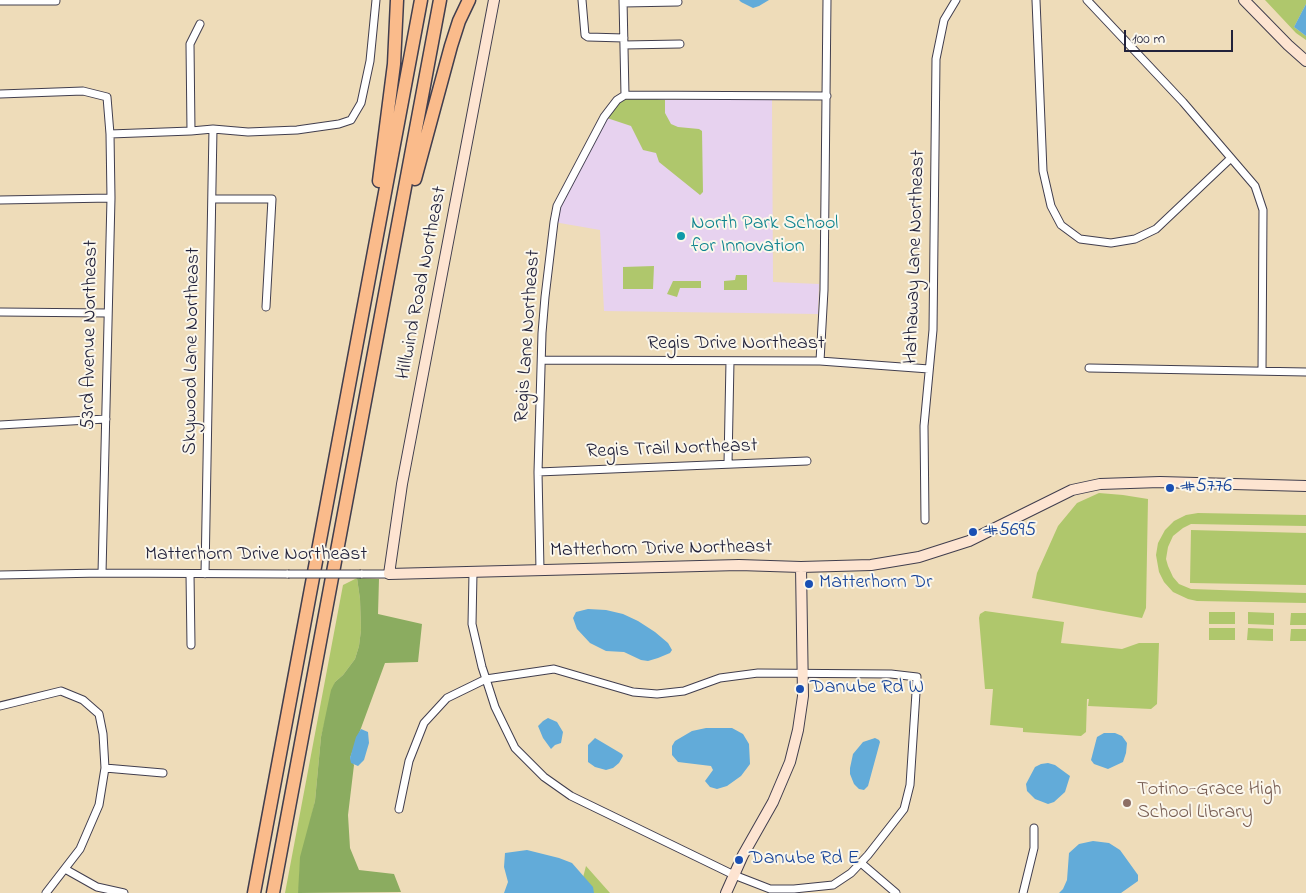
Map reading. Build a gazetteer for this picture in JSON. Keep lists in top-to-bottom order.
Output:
{
  "streets": {
    "street": [
      "Hathaway Lane Northeast",
      "Hillwind Road Northeast",
      "53rd Avenue Northeast",
      "Regis Lane Northeast",
      "Regis Drive Northeast",
      "Skywood Lane Northeast",
      "Regis Trail Northeast",
      "Matterhorn Drive Northeast"
    ]
  },
  "crossings": [
    ["Hathaway Lane Northeast", "Regis Drive Northeast"],
    ["Hillwind Road Northeast", "Matterhorn Drive Northeast"],
    ["53rd Avenue Northeast", "Matterhorn Drive Northeast"],
    ["Regis Lane Northeast", "Regis Drive Northeast"],
    ["Regis Lane Northeast", "Regis Trail Northeast"],
    ["Regis Lane Northeast", "Matterhorn Drive Northeast"],
    ["Skywood Lane Northeast", "Matterhorn Drive Northeast"]
  ],
  "places": [
    "North Park School for Innovation",
    "#5776",
    "#5695",
    "Matterhorn Dr",
    "Danube Rd W",
    "Totino-Grace High School Library",
    "Danube Rd E"
  ],
  "scale_bar": "100 m"
}
